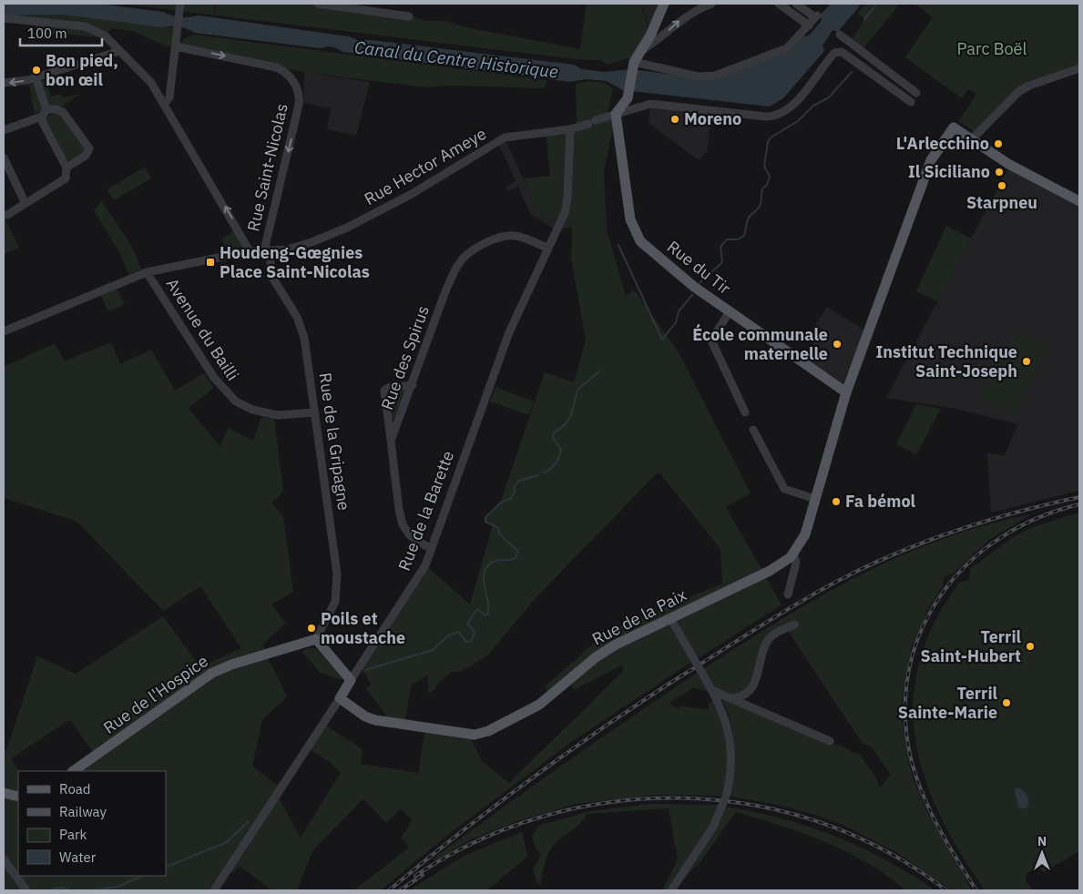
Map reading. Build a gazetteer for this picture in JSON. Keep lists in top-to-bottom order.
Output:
{
  "streets": {
    "main road": [
      "Rue du Tir",
      "Rue de la Barette",
      "Rue de la Paix",
      "Rue de l'Hospice"
    ],
    "street": [
      "Rue Hector Ameye",
      "Rue Saint-Nicolas",
      "Avenue du Bailli",
      "Rue des Spirus",
      "Rue de la Gripagne"
    ]
  },
  "crossings": [
    ["Rue Hector Ameye", "Rue Saint-Nicolas"],
    ["Rue Hector Ameye", "Rue du Tir"],
    ["Rue Hector Ameye", "Avenue du Bailli"],
    ["Rue Hector Ameye", "Rue de la Gripagne"],
    ["Rue Hector Ameye", "Rue de la Barette"],
    ["Rue Saint-Nicolas", "Rue de la Gripagne"],
    ["Rue du Tir", "Rue de la Paix"],
    ["Avenue du Bailli", "Rue de la Gripagne"],
    ["Rue des Spirus", "Rue de la Barette"],
    ["Rue de la Gripagne", "Rue de l'Hospice"],
    ["Rue de la Barette", "Rue de la Paix"]
  ],
  "water": ["Canal du Centre Historique"],
  "parks": ["Parc Boël"],
  "places": {
    "other": [
      "Bon pied, bon œil",
      "Moreno",
      "L'Arlecchino",
      "Il Siciliano",
      "Starpneu",
      "École communale maternelle",
      "Institut Technique Saint-Joseph",
      "Fa bémol",
      "Poils et moustache",
      "Terril Saint-Hubert",
      "Terril Sainte-Marie"
    ],
    "transit": ["Houdeng-Gœgnies Place Saint-Nicolas"]
  },
  "legend": [
    "Road",
    "Railway",
    "Park",
    "Water"
  ],
  "scale_bar": "100 m",
  "north": "top"
}
